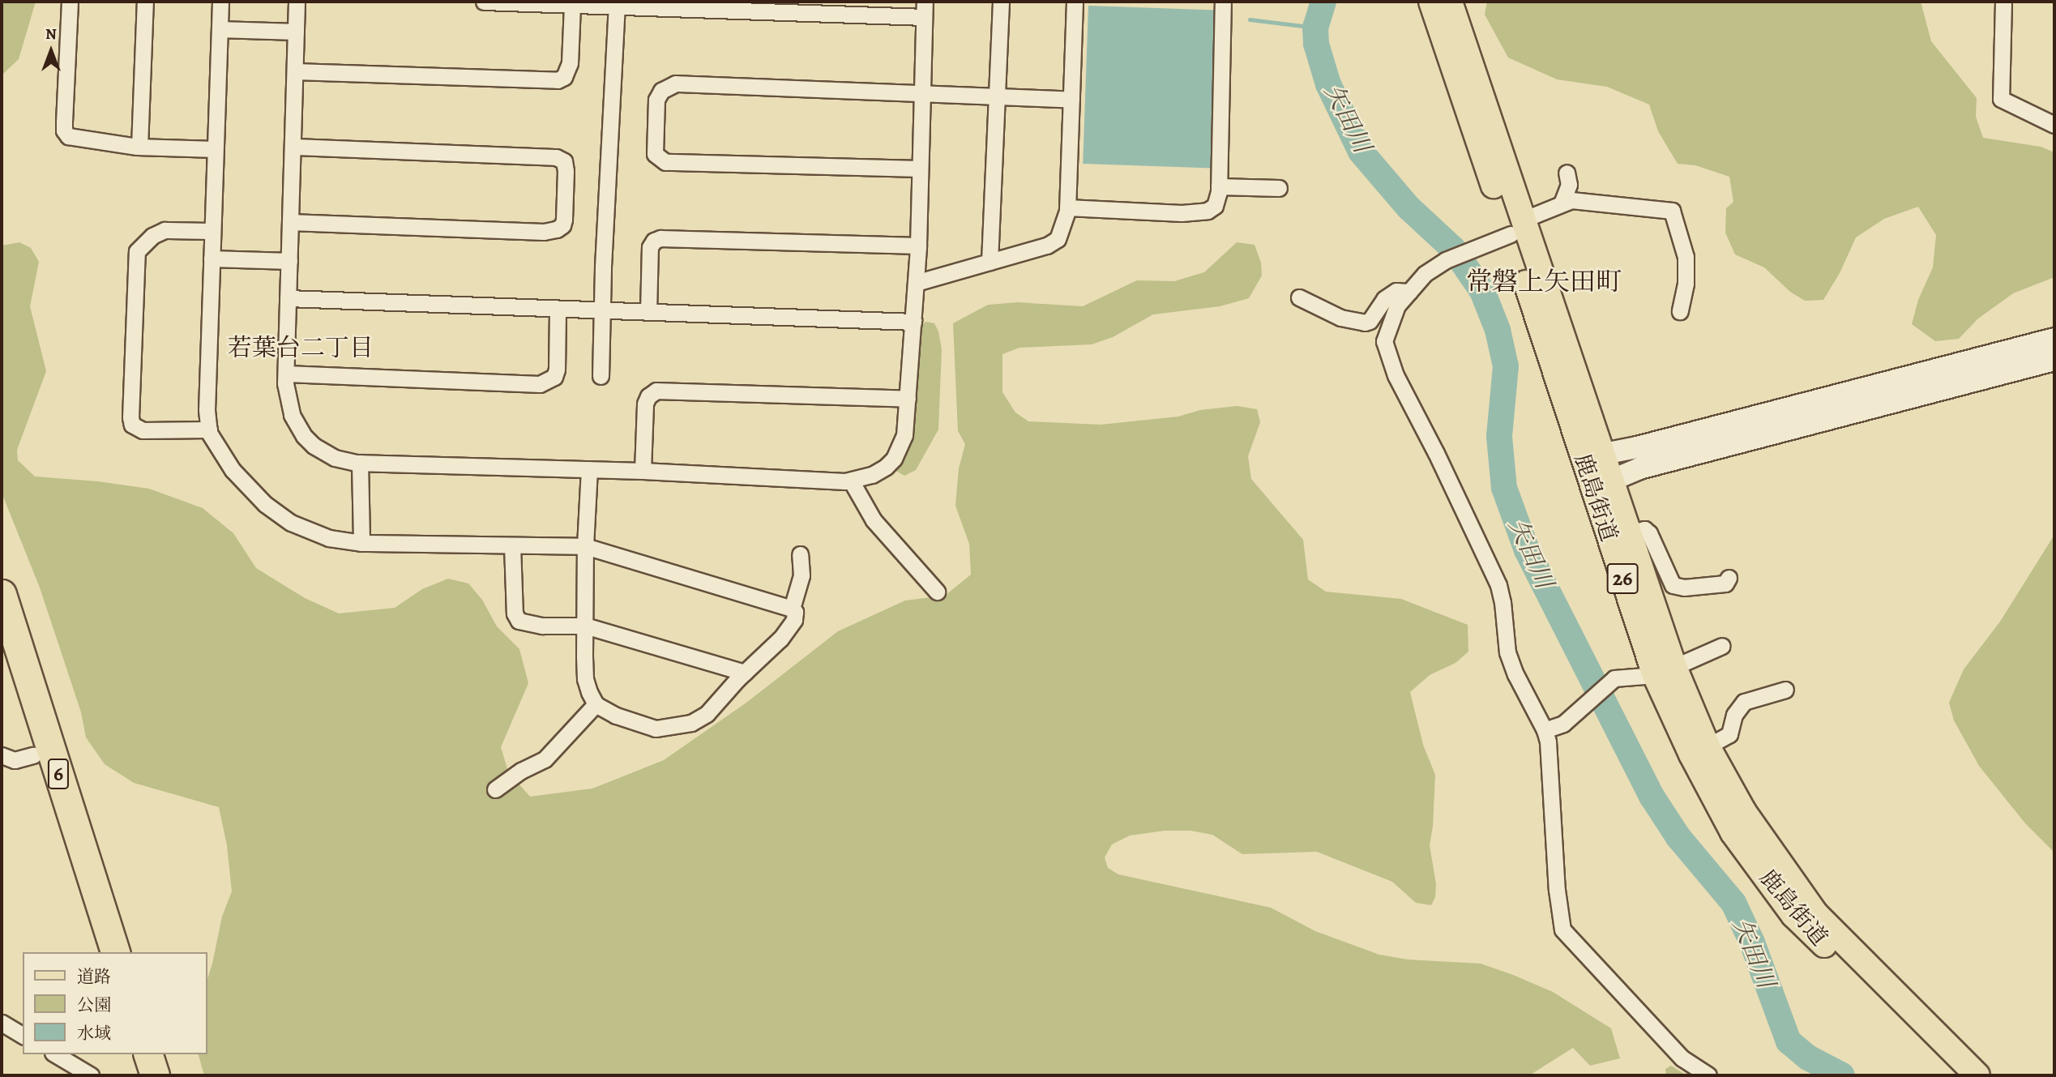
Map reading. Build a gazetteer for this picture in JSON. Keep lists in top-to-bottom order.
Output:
{
  "streets": {
    "highway": ["6"],
    "main road": ["鹿島街道", "26"]
  },
  "crossings": [
    ["鹿島街道", "26"]
  ],
  "districts": ["常磐上矢田町", "若葉台二丁目"],
  "water": ["矢田川"],
  "legend": ["道路", "公園", "水域"],
  "north": "top"
}
